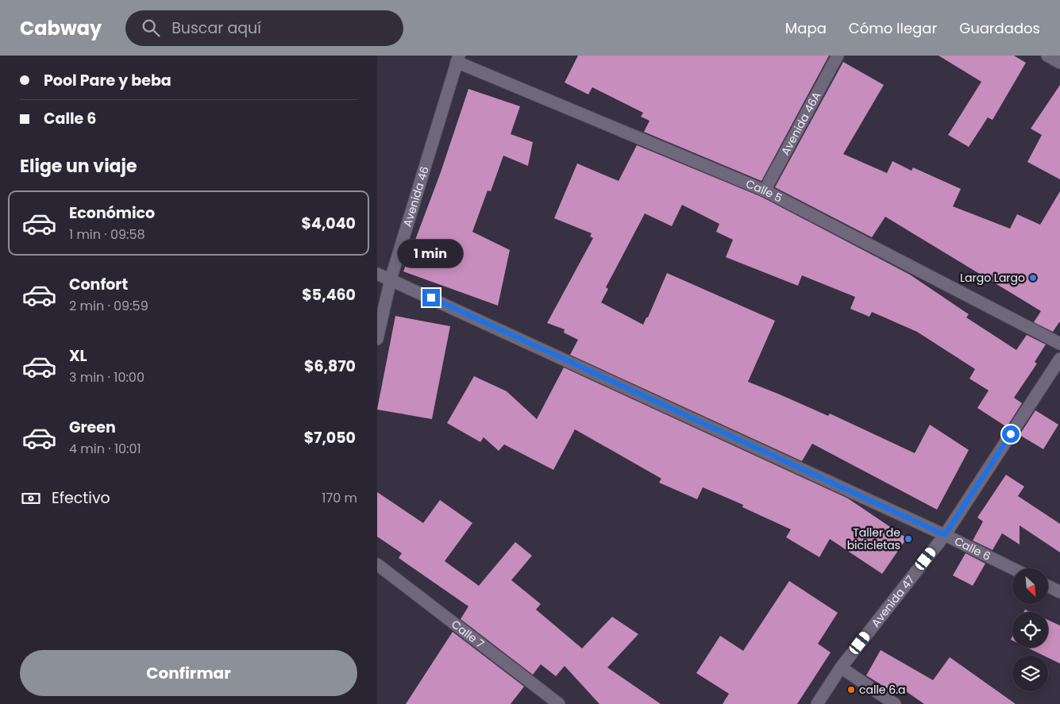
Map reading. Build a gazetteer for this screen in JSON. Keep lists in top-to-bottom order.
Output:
{
  "streets": {
    "street": [
      "Avenida 46A",
      "Calle 5",
      "Avenida 46",
      "Calle 6",
      "Avenida 47",
      "Calle 7"
    ]
  },
  "crossings": [
    ["Avenida 46A", "Calle 5"],
    ["Calle 5", "Avenida 46"],
    ["Avenida 46", "Calle 6"],
    ["Calle 6", "Avenida 47"]
  ],
  "places": ["Largo Largo", "Taller de bicicletas", "calle 6.a"],
  "north": "bottom right",
  "page": {
    "header": "Cabway",
    "search": "Buscar aquí",
    "nav": ["Mapa", "Cómo llegar", "Guardados"],
    "banner": ["Pool Pare y beba", "Calle 6"],
    "heading": "Elige un viaje",
    "list": [
      {
        "name": "Económico",
        "note": "1 min · 09:58",
        "value": "$4,040"
      },
      {
        "name": "Confort",
        "note": "2 min · 09:59",
        "value": "$5,460"
      },
      {
        "name": "XL",
        "note": "3 min · 10:00",
        "value": "$6,870"
      },
      {
        "name": "Green",
        "note": "4 min · 10:01",
        "value": "$7,050"
      }
    ],
    "bubble": "1 min",
    "pay": ["Efectivo", "170 m"],
    "buttons": "Confirmar"
  }
}
